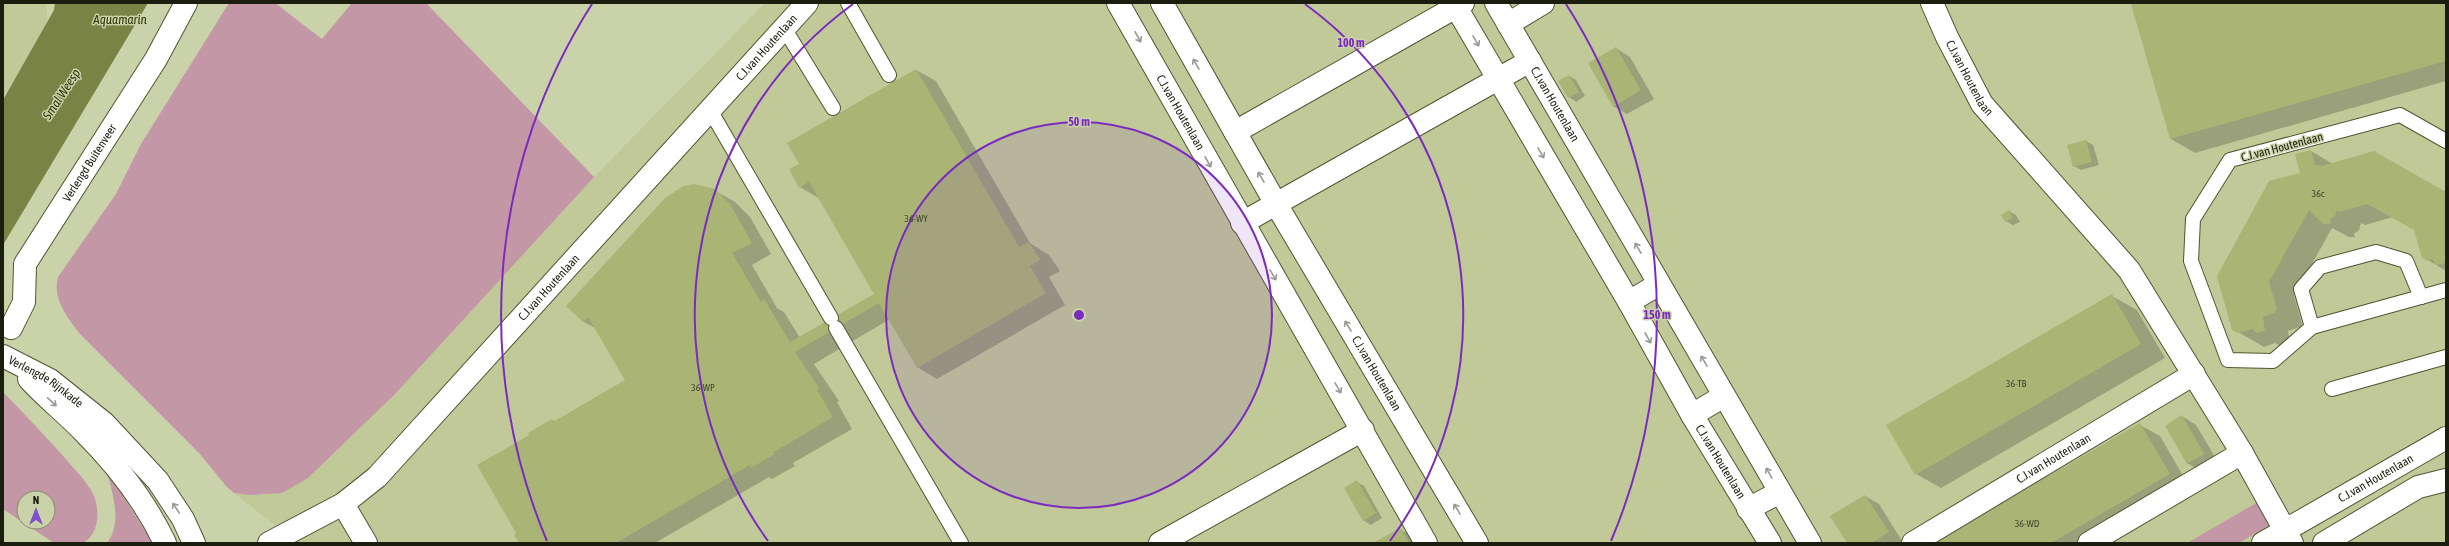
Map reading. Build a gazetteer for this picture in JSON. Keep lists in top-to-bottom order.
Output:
{
  "streets": {
    "street": ["C.J.van Houtenlaan", "Verlengd Buitenveer", "Verlengde Rijnkade"]
  },
  "water": ["Aquamarin", "Smal Weesp"],
  "house_numbers": [
    "36c",
    "36-WY",
    "36-TB",
    "36-WP",
    "36-WD"
  ],
  "north": "top",
  "rings": ["100 m", "50 m", "150 m"]
}
